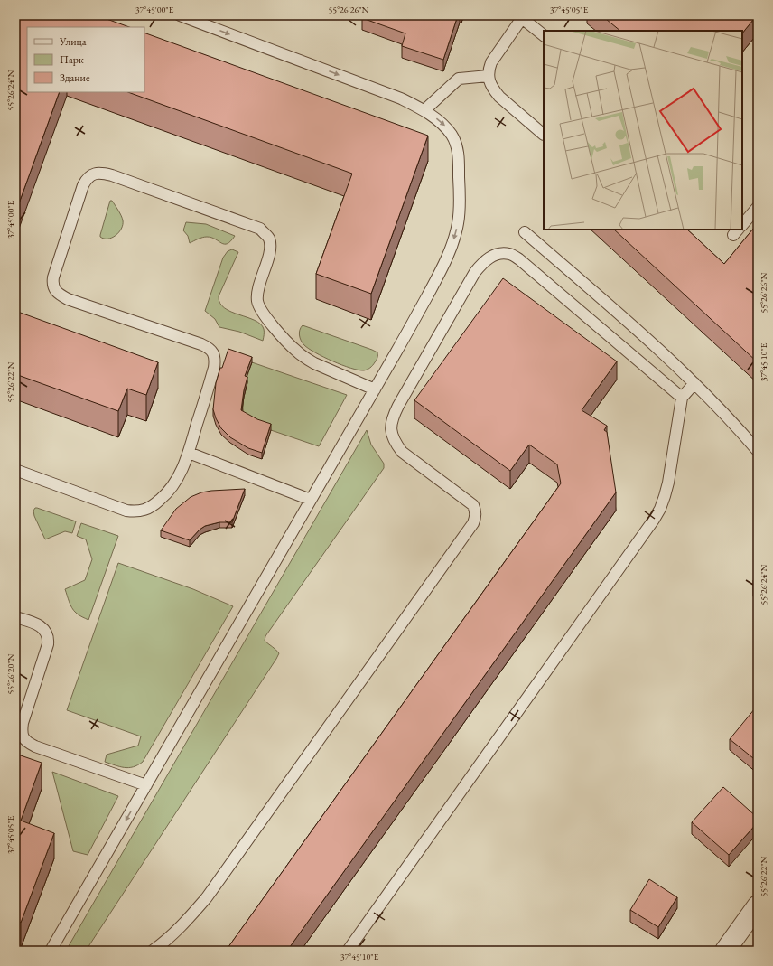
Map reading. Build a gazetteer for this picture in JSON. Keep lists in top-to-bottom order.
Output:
{
  "legend": ["Улица", "Парк", "Здание"],
  "coordinates": [
    "37°45'00\"E",
    "55°26'26\"N",
    "37°45'05\"E",
    "55°26'24\"N",
    "37°45'10\"E",
    "55°26'22\"N",
    "55°26'20\"N"
  ]
}
